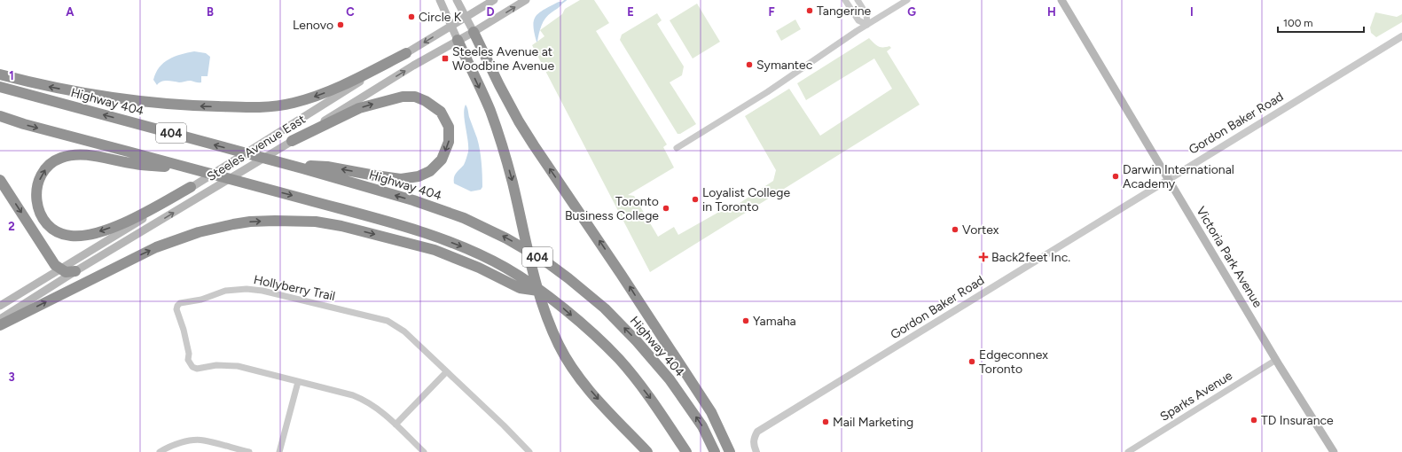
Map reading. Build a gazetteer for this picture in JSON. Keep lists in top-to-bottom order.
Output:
{
  "streets": {
    "highway": ["Highway 404", "404"],
    "main road": ["Steeles Avenue East", "Victoria Park Avenue"],
    "street": ["Gordon Baker Road", "Hollyberry Trail", "Sparks Avenue"]
  },
  "crossings": [
    ["Gordon Baker Road", "Victoria Park Avenue"],
    ["Victoria Park Avenue", "Sparks Avenue"]
  ],
  "places": {
    "other": [
      "Tangerine",
      "Circle K",
      "Lenovo",
      "Symantec",
      "Darwin International Academy",
      "Loyalist College in Toronto",
      "Toronto Business College",
      "Vortex",
      "Yamaha",
      "Edgeconnex Toronto",
      "TD Insurance",
      "Mail Marketing"
    ],
    "transit": ["Steeles Avenue at Woodbine Avenue"],
    "health": ["Back2feet Inc."]
  },
  "scale_bar": "100 m",
  "grid": {
    "columns": [
      "A",
      "B",
      "C",
      "D",
      "E",
      "F",
      "G",
      "H",
      "I"
    ],
    "rows": ["1", "2", "3"]
  }
}
